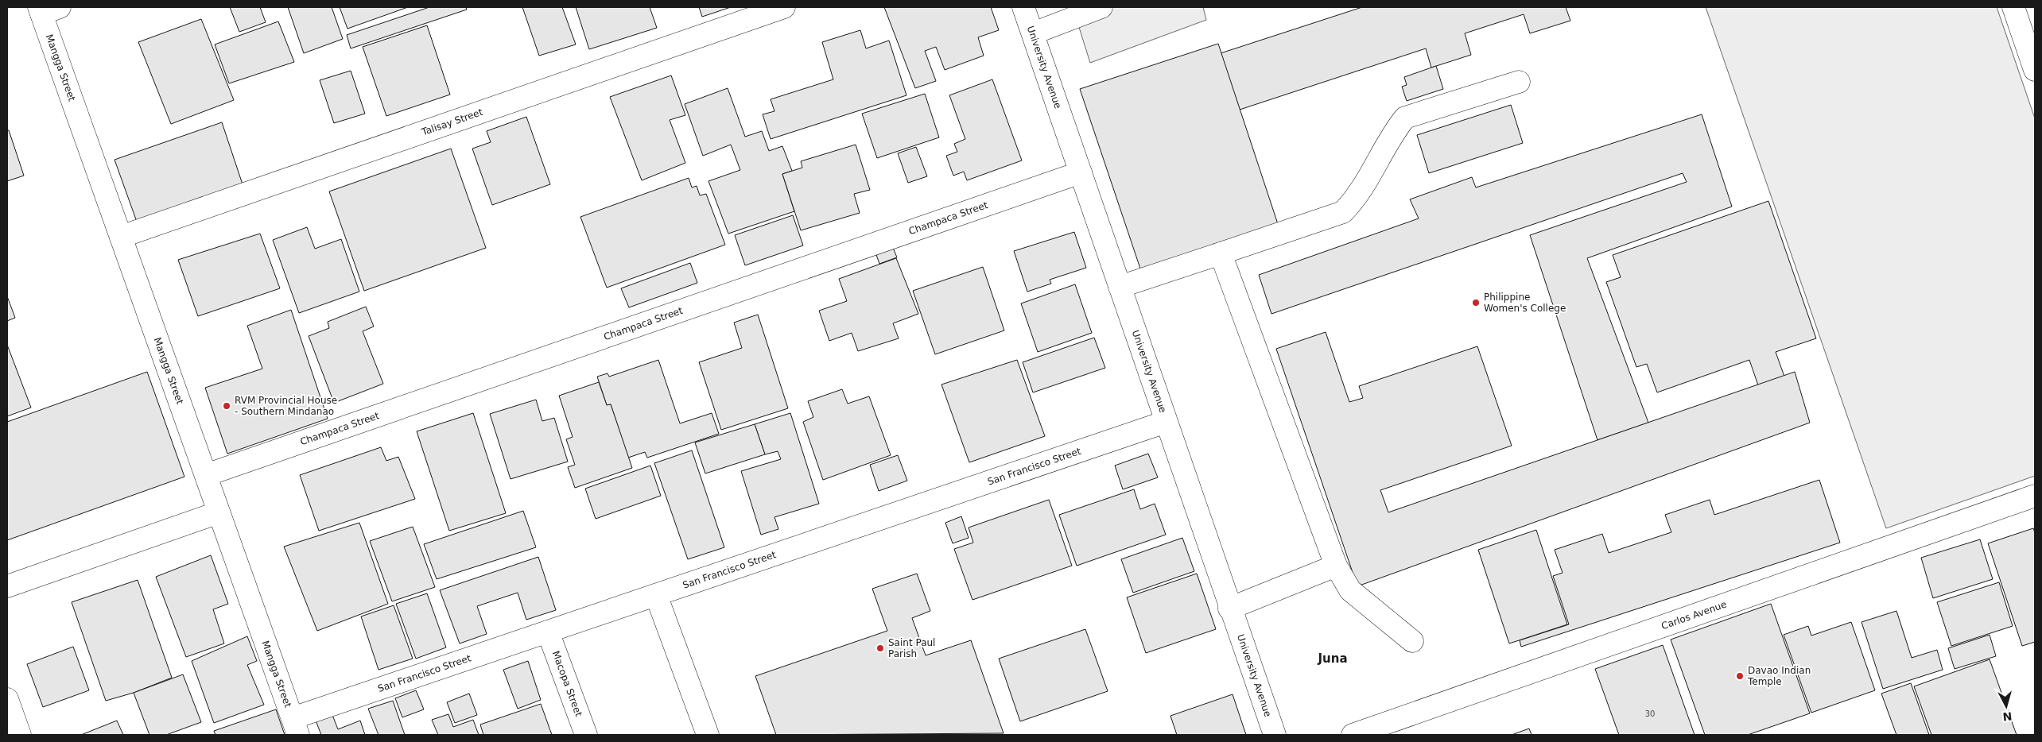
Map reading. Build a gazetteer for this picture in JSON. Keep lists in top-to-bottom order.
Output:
{
  "streets": {
    "street": [
      "University Avenue",
      "Mangga Street",
      "Talisay Street",
      "Champaca Street",
      "San Francisco Street",
      "Carlos Avenue",
      "Macopa Street"
    ]
  },
  "crossings": [
    ["University Avenue", "Champaca Street"],
    ["University Avenue", "San Francisco Street"],
    ["Mangga Street", "Talisay Street"],
    ["Mangga Street", "Champaca Street"],
    ["Mangga Street", "San Francisco Street"],
    ["San Francisco Street", "Macopa Street"]
  ],
  "districts": ["Juna"],
  "places": [
    "Philippine Women's College",
    "RVM Provincial House - Southern Mindanao",
    "Saint Paul Parish",
    "Davao Indian Temple"
  ],
  "house_numbers": ["30"],
  "north": "bottom"
}
